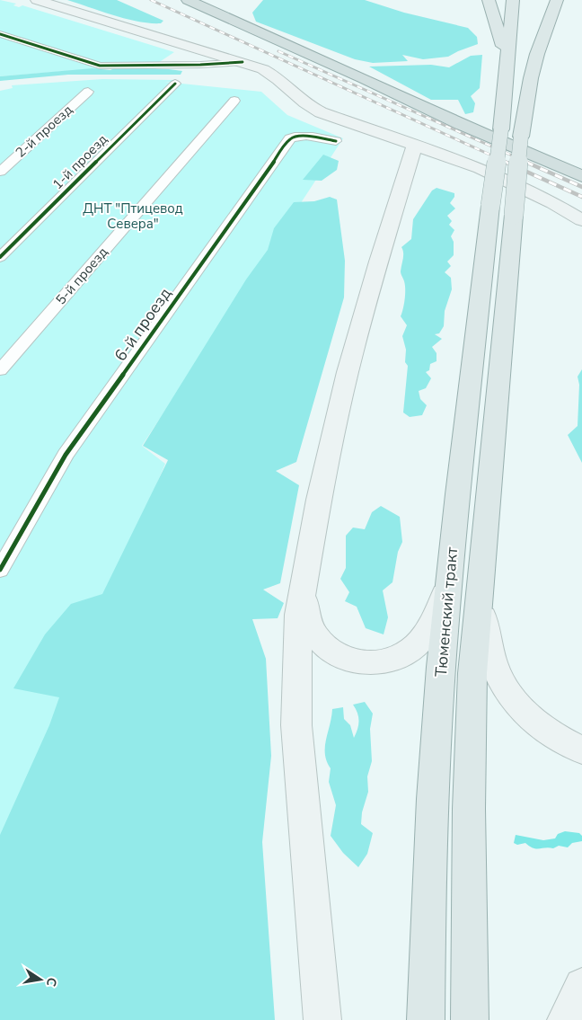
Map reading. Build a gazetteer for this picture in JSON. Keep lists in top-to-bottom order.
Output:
{
  "streets": {
    "main road": ["Тюменский тракт"],
    "street": [
      "2-й проезд",
      "1-й проезд",
      "5-й проезд",
      "6-й проезд"
    ]
  },
  "parks": ["ДНТ \"Птицевод Севера\""],
  "north": "right"
}
